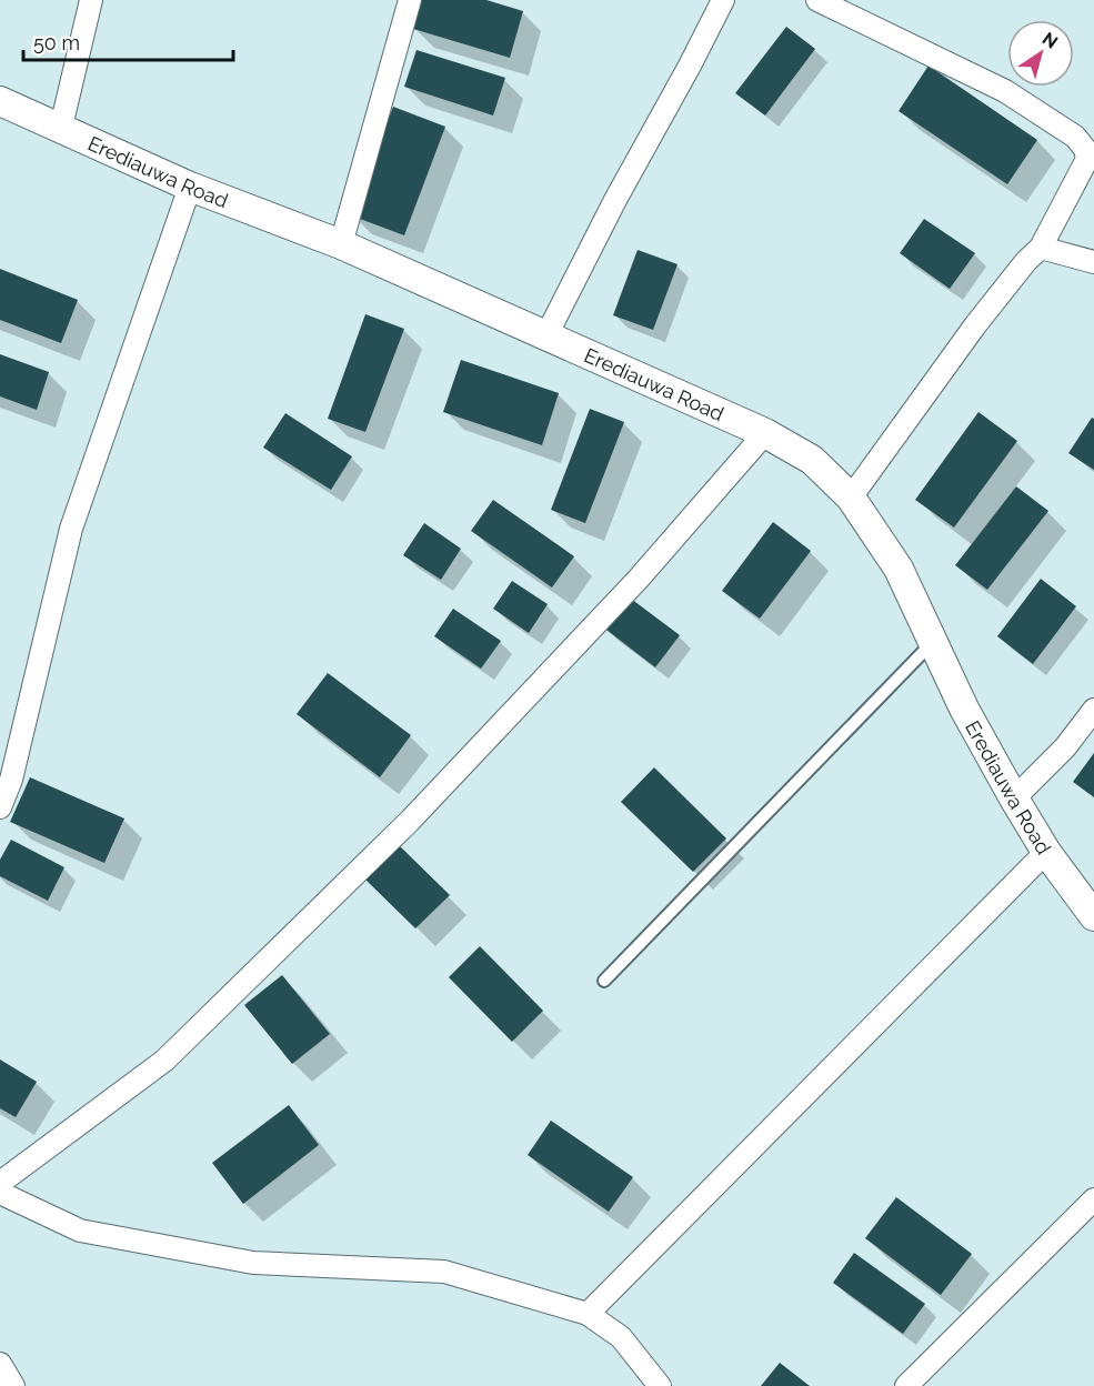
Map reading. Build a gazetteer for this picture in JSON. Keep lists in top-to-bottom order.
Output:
{
  "streets": {
    "street": ["Erediauwa Road"]
  },
  "scale_bar": "50 m",
  "north": "top right"
}
